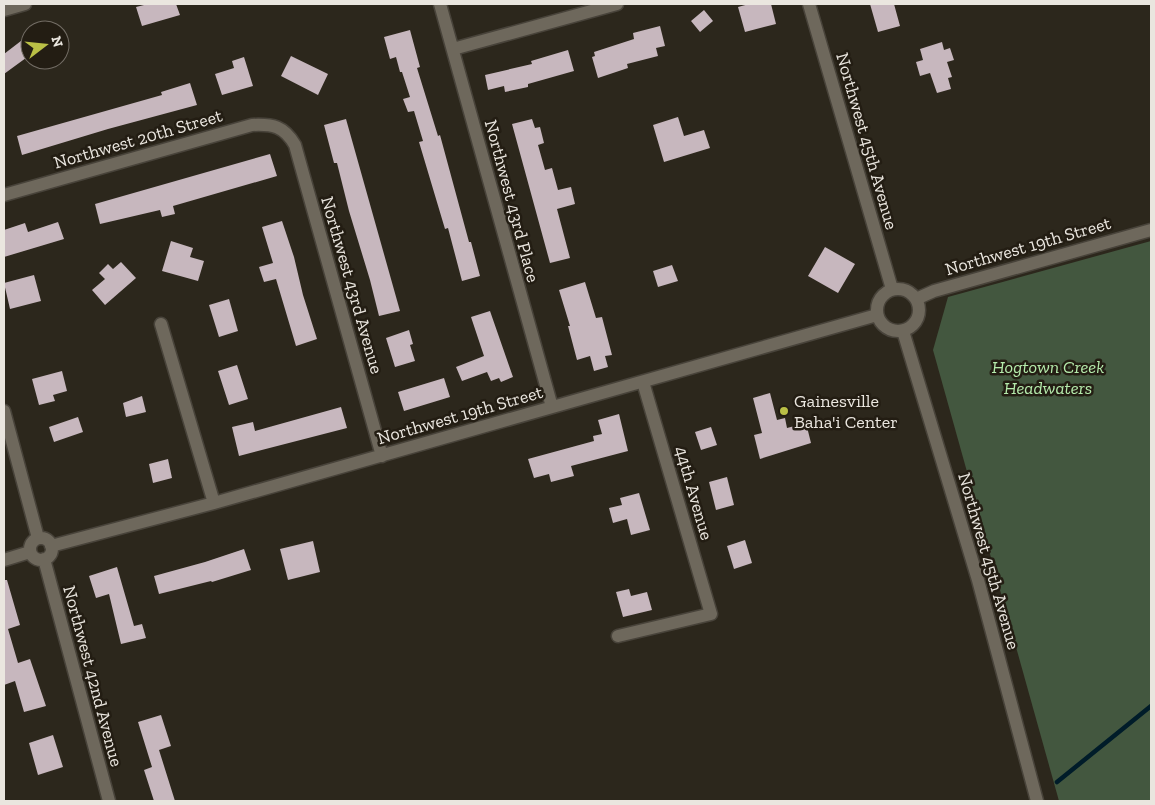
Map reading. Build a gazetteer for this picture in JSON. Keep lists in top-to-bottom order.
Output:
{
  "streets": {
    "street": [
      "Northwest 20th Street",
      "Northwest 45th Avenue",
      "Northwest 43rd Place",
      "Northwest 19th Street",
      "Northwest 43rd Avenue",
      "44th Avenue",
      "Northwest 42nd Avenue"
    ]
  },
  "crossings": [
    ["Northwest 20th Street", "Northwest 43rd Avenue"],
    ["Northwest 45th Avenue", "Northwest 19th Street"],
    ["Northwest 43rd Place", "Northwest 19th Street"],
    ["Northwest 19th Street", "Northwest 43rd Avenue"],
    ["Northwest 19th Street", "44th Avenue"],
    ["Northwest 19th Street", "Northwest 42nd Avenue"]
  ],
  "parks": ["Hogtown Creek Headwaters"],
  "places": ["Gainesville Baha'i Center"],
  "north": "right"
}
